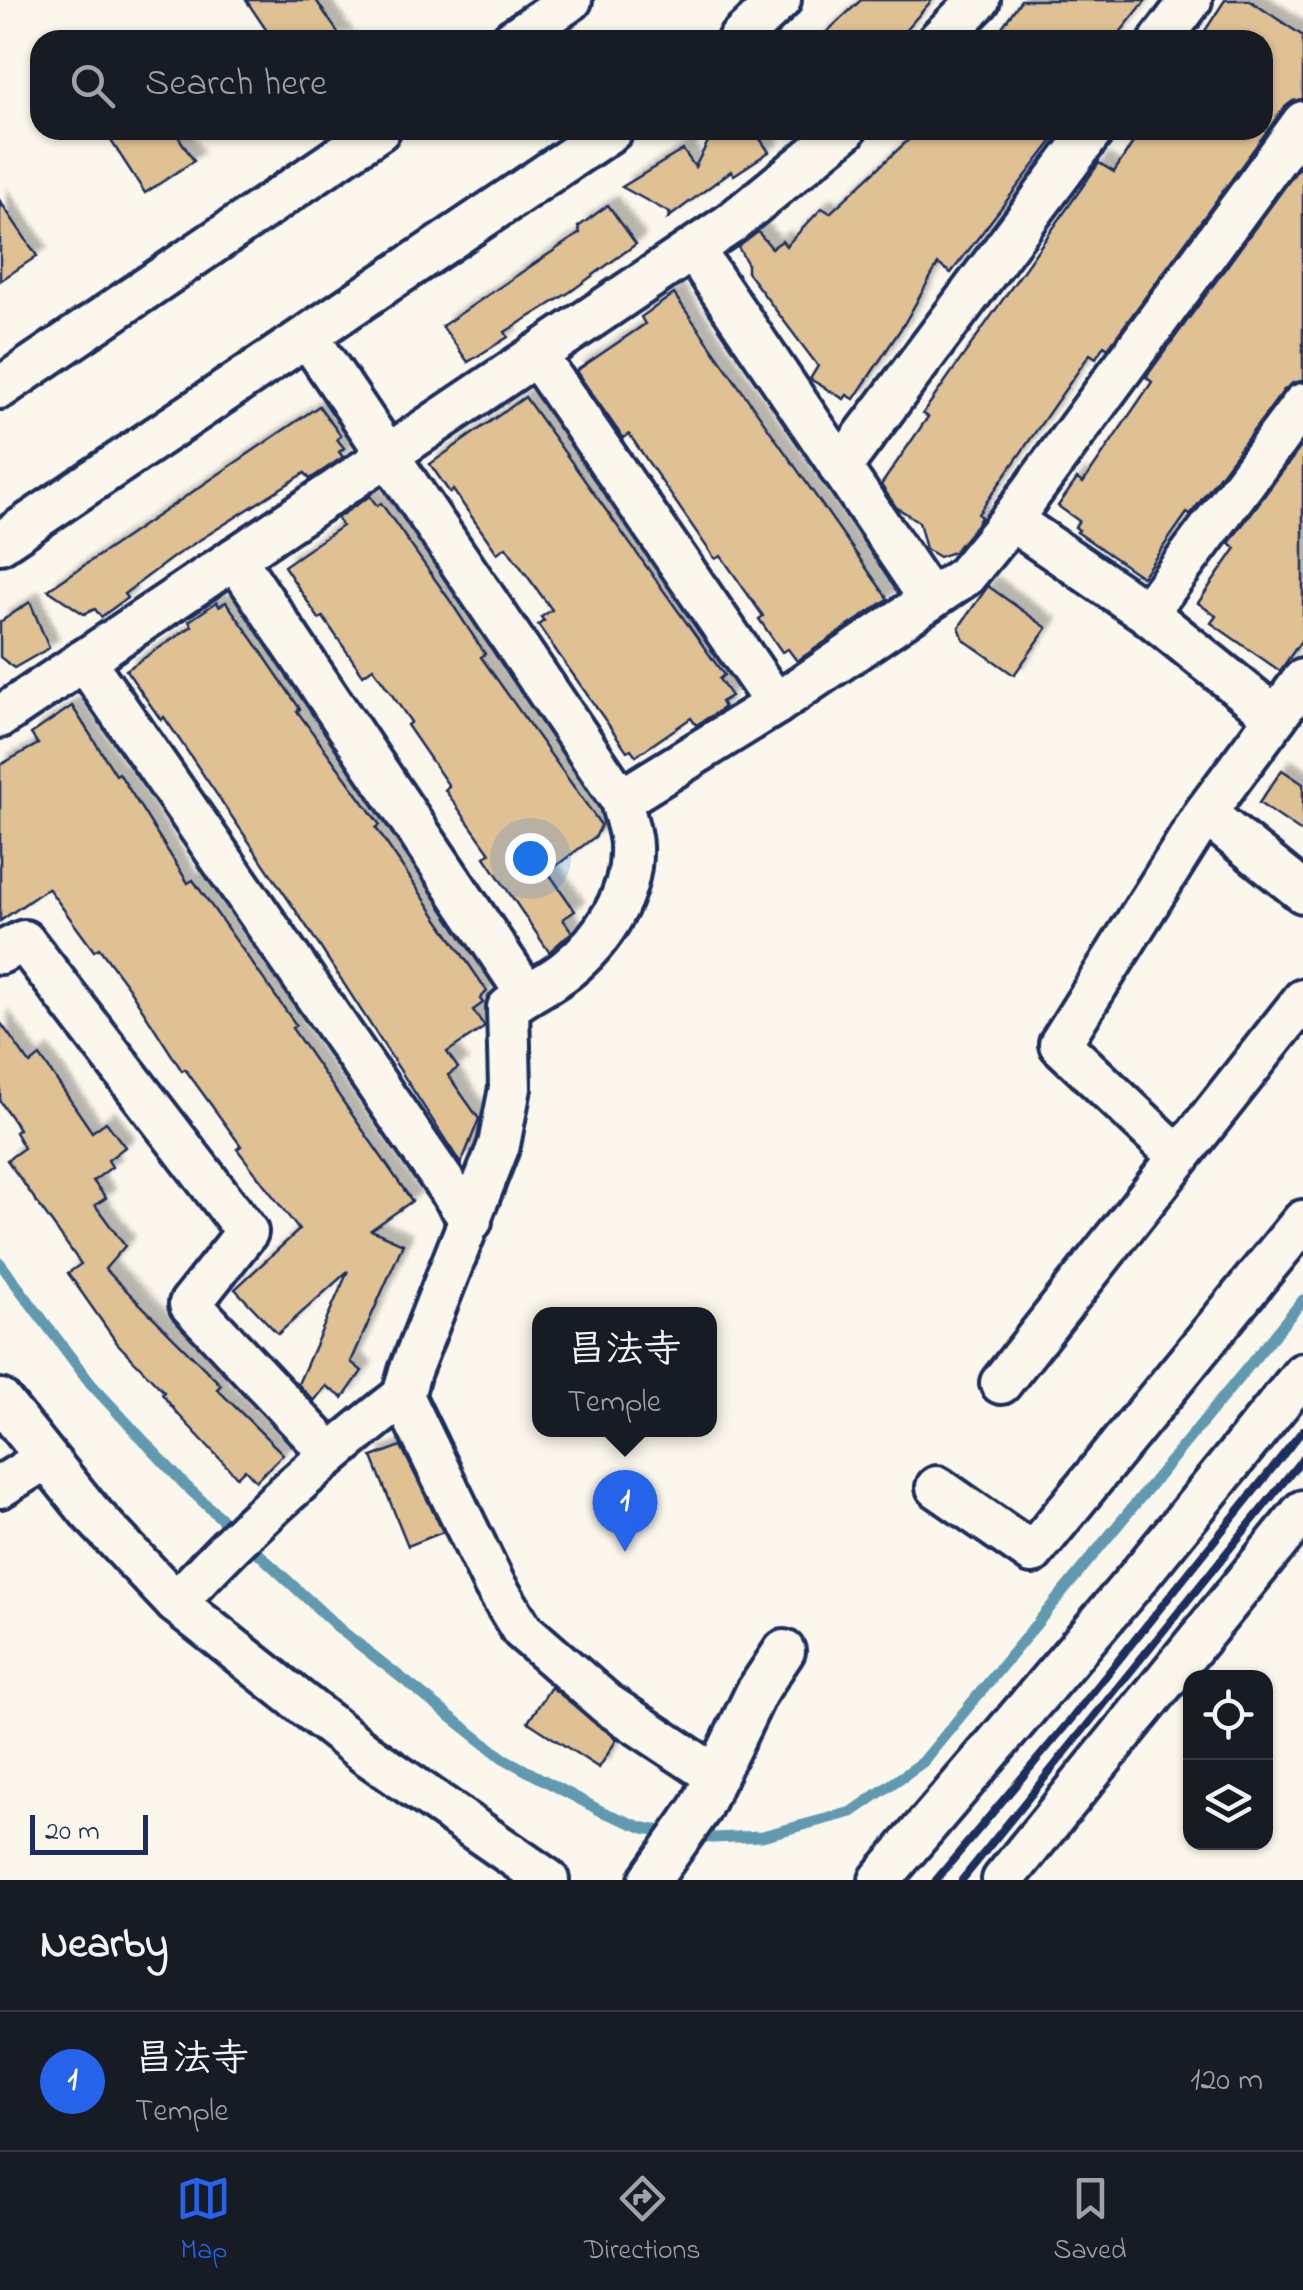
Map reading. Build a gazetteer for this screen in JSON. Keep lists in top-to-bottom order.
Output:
{
  "scale_bar": "20 m",
  "page": {
    "search": "Search here",
    "popup": ["昌法寺", "Temple"],
    "pins": "1",
    "scale": "20 m",
    "heading": "Nearby",
    "list": [
      {
        "mark": "1",
        "name": "昌法寺",
        "note": "Temple",
        "value": "120 m"
      }
    ],
    "nav": ["Map", "Directions", "Saved"]
  }
}
